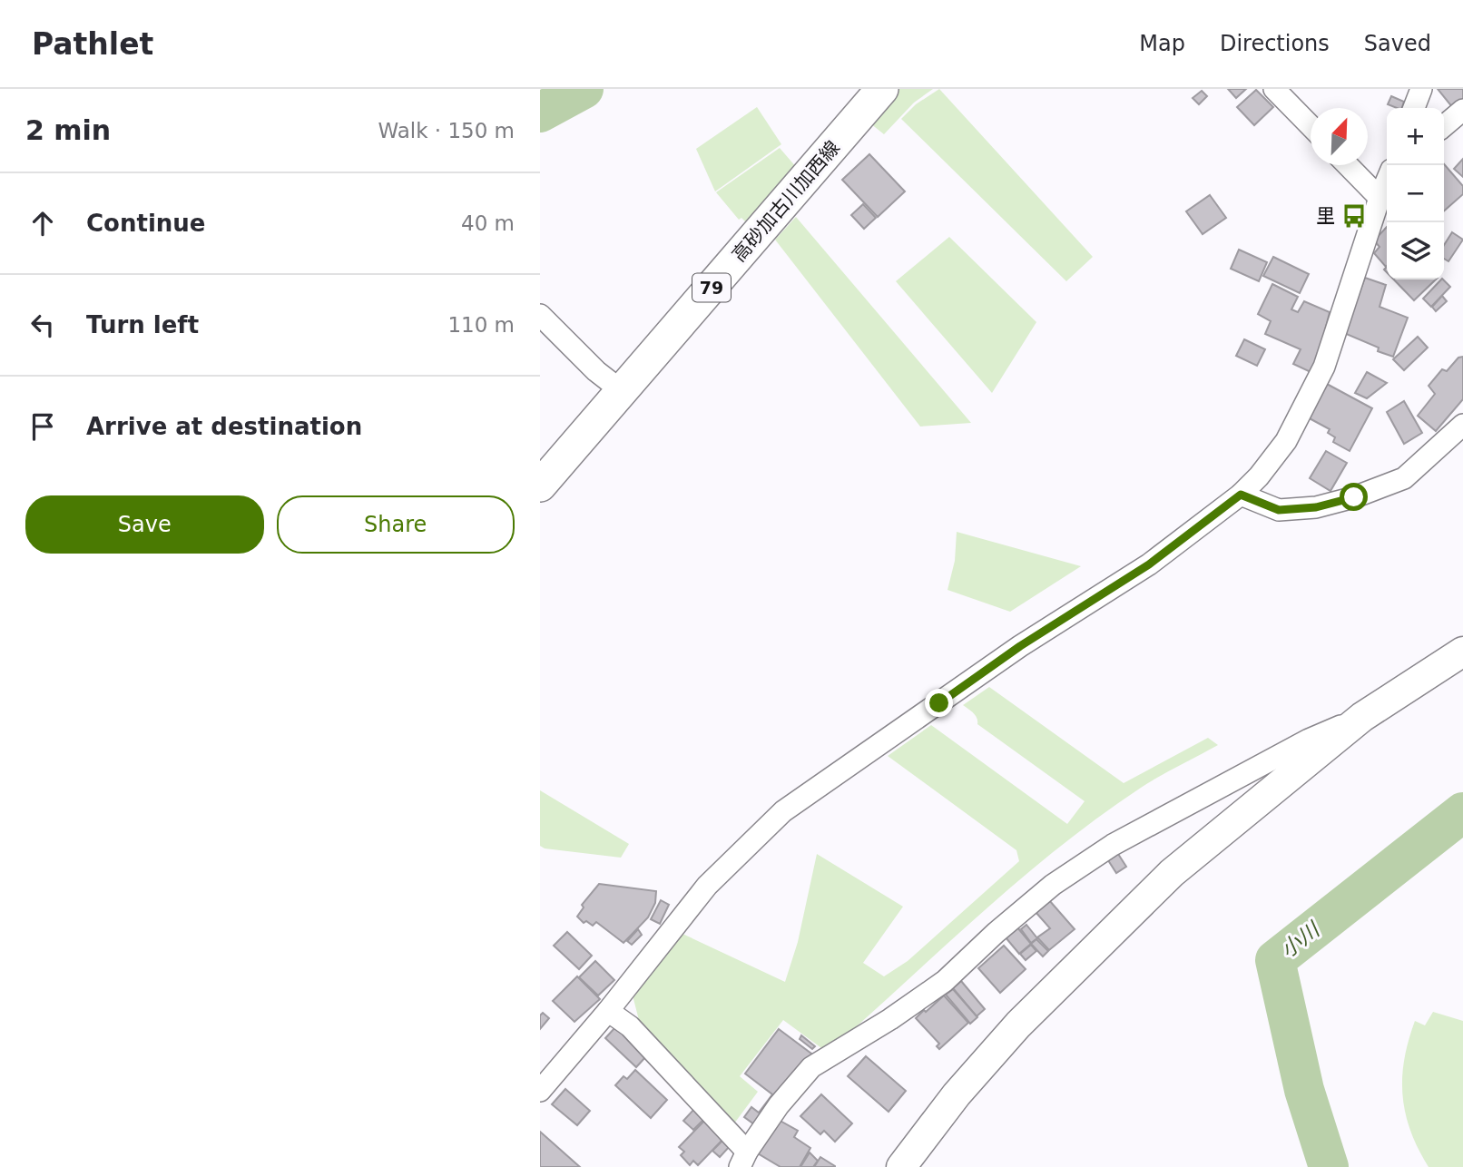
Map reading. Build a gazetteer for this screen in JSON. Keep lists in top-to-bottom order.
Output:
{
  "streets": {
    "main road": ["高砂加古川加西線", "79"]
  },
  "water": ["小川"],
  "places": {
    "bus stop": ["里"]
  },
  "north": "top right",
  "page": {
    "header": "Pathlet",
    "nav": ["Map", "Directions", "Saved"],
    "heading": ["2 min", "Walk · 150 m"],
    "map_buttons": ["+", "−"],
    "list": [
      ["Continue", "40 m"],
      ["Turn left", "110 m"],
      "Arrive at destination"
    ],
    "buttons": ["Save", "Share"]
  }
}
